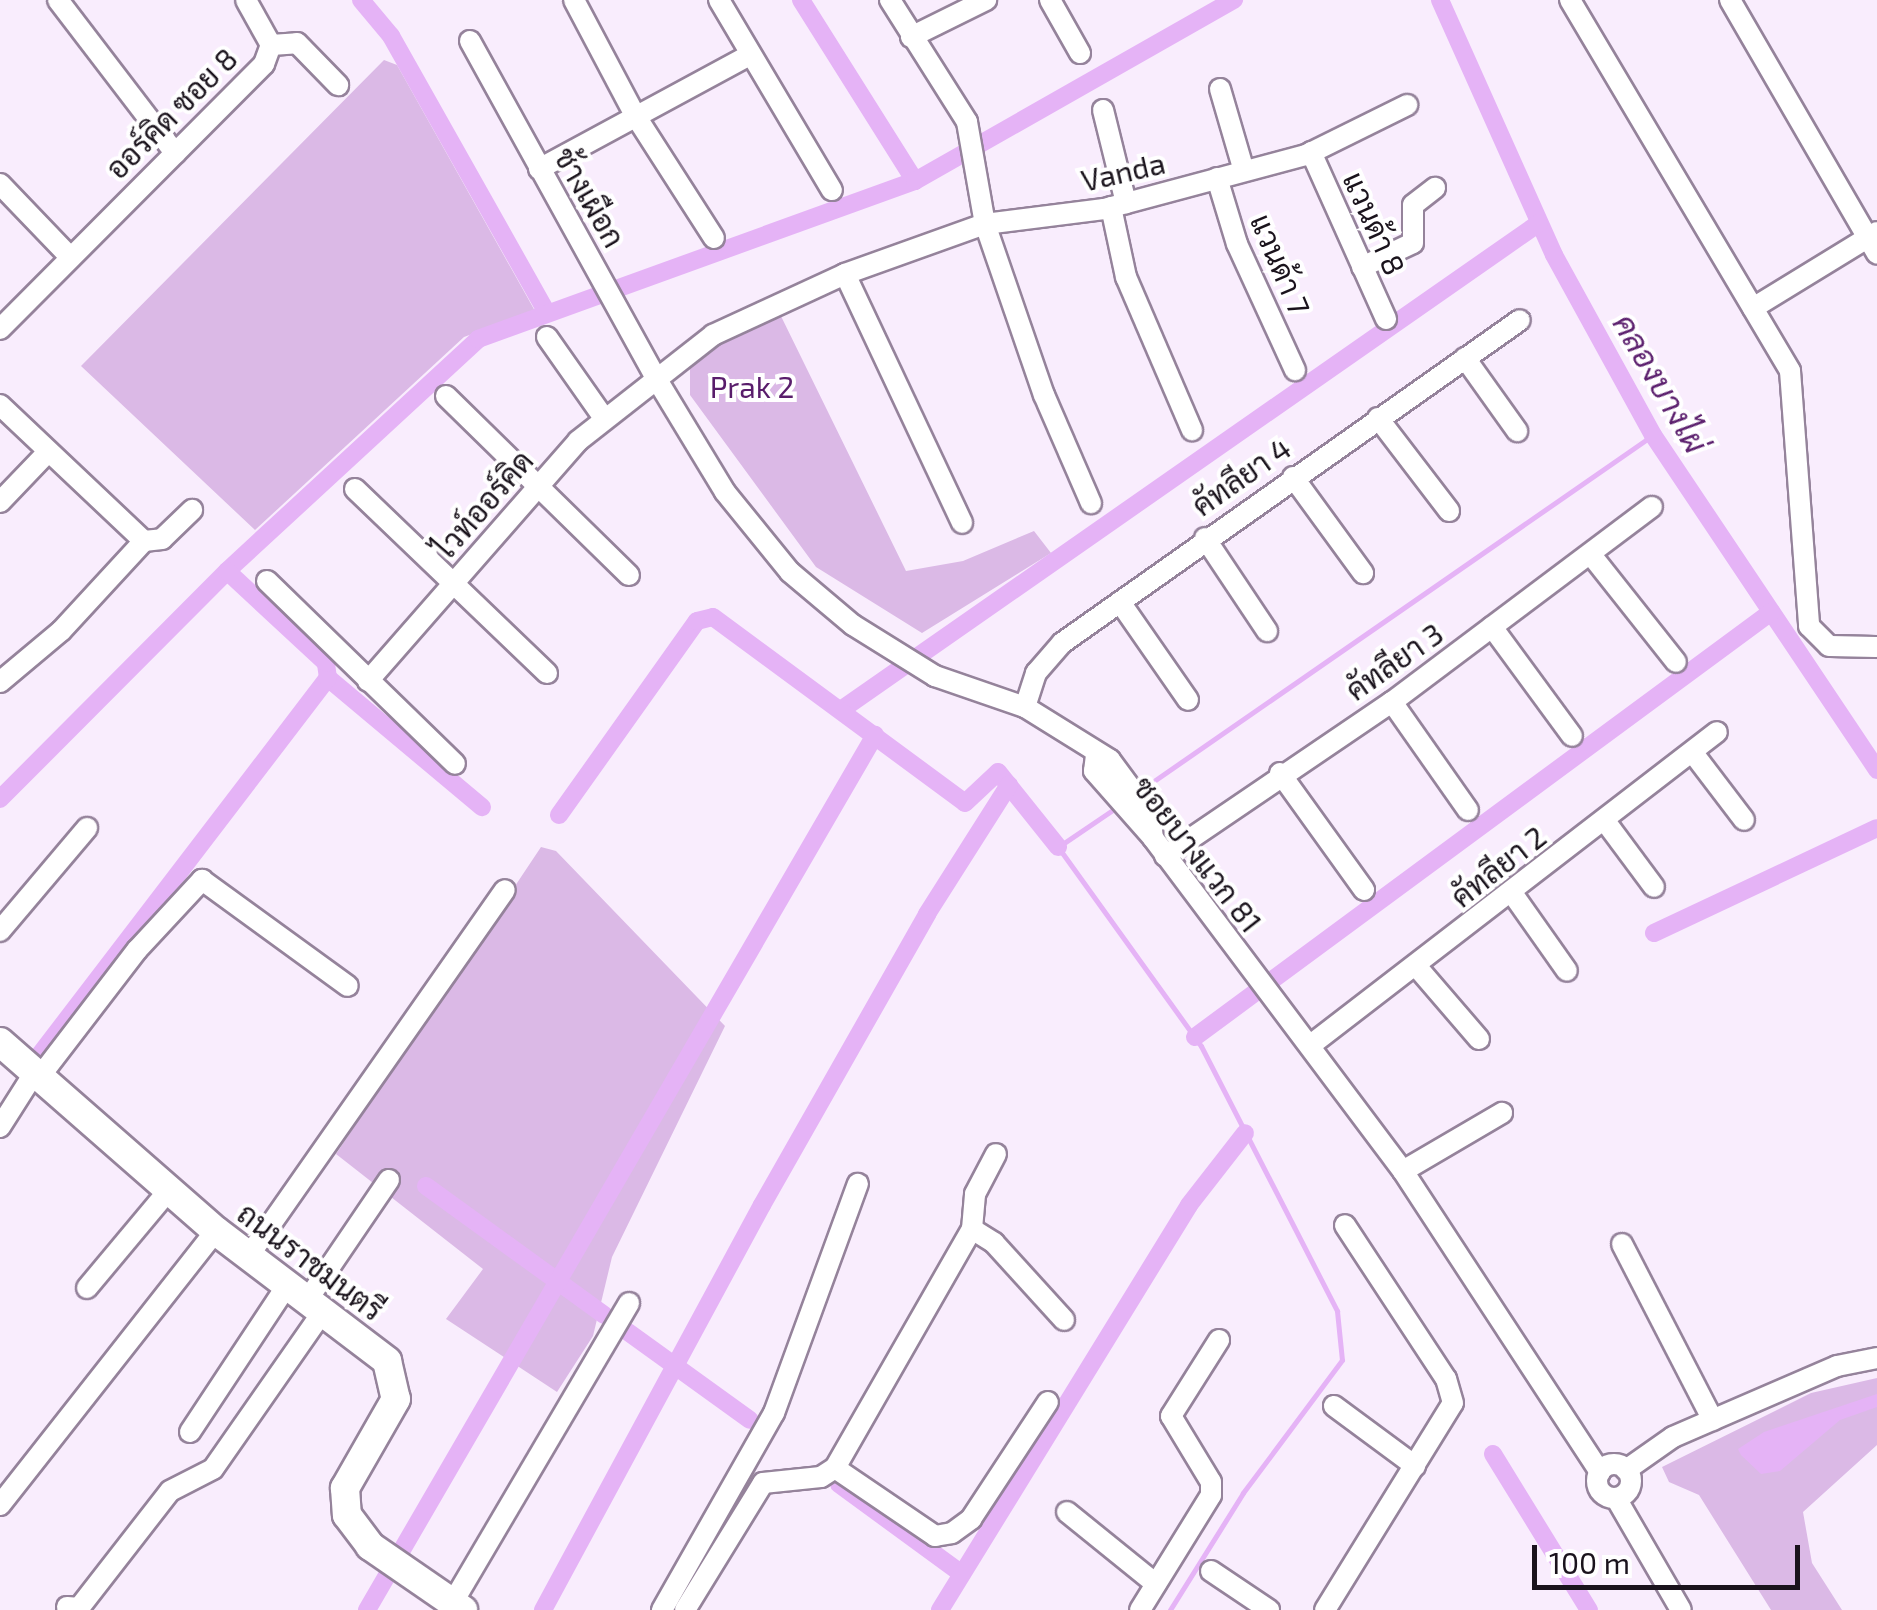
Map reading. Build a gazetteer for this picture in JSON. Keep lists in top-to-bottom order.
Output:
{
  "streets": {
    "street": [
      "ออร์คิด ซอย 8",
      "Vanda",
      "ช้างเผือก",
      "แวนด้า 8",
      "แวนด้า 7",
      "คัทลียา 4",
      "ไวท์ออร์คิด",
      "คัทลียา 3",
      "ซอยบางแวก 81",
      "คัทลียา 2",
      "ถนนราชมนตรี"
    ]
  },
  "crossings": [
    ["Vanda", "ช้างเผือก"],
    ["Vanda", "แวนด้า 8"],
    ["Vanda", "แวนด้า 7"],
    ["Vanda", "ไวท์ออร์คิด"],
    ["Vanda", "ซอยบางแวก 81"],
    ["ช้างเผือก", "ไวท์ออร์คิด"],
    ["ช้างเผือก", "ซอยบางแวก 81"],
    ["คัทลียา 4", "ซอยบางแวก 81"],
    ["ไวท์ออร์คิด", "ซอยบางแวก 81"],
    ["คัทลียา 3", "ซอยบางแวก 81"],
    ["ซอยบางแวก 81", "คัทลียา 2"]
  ],
  "water": ["คลองบางไผ่"],
  "parks": ["Prak 2"],
  "scale_bar": "100 m"
}
